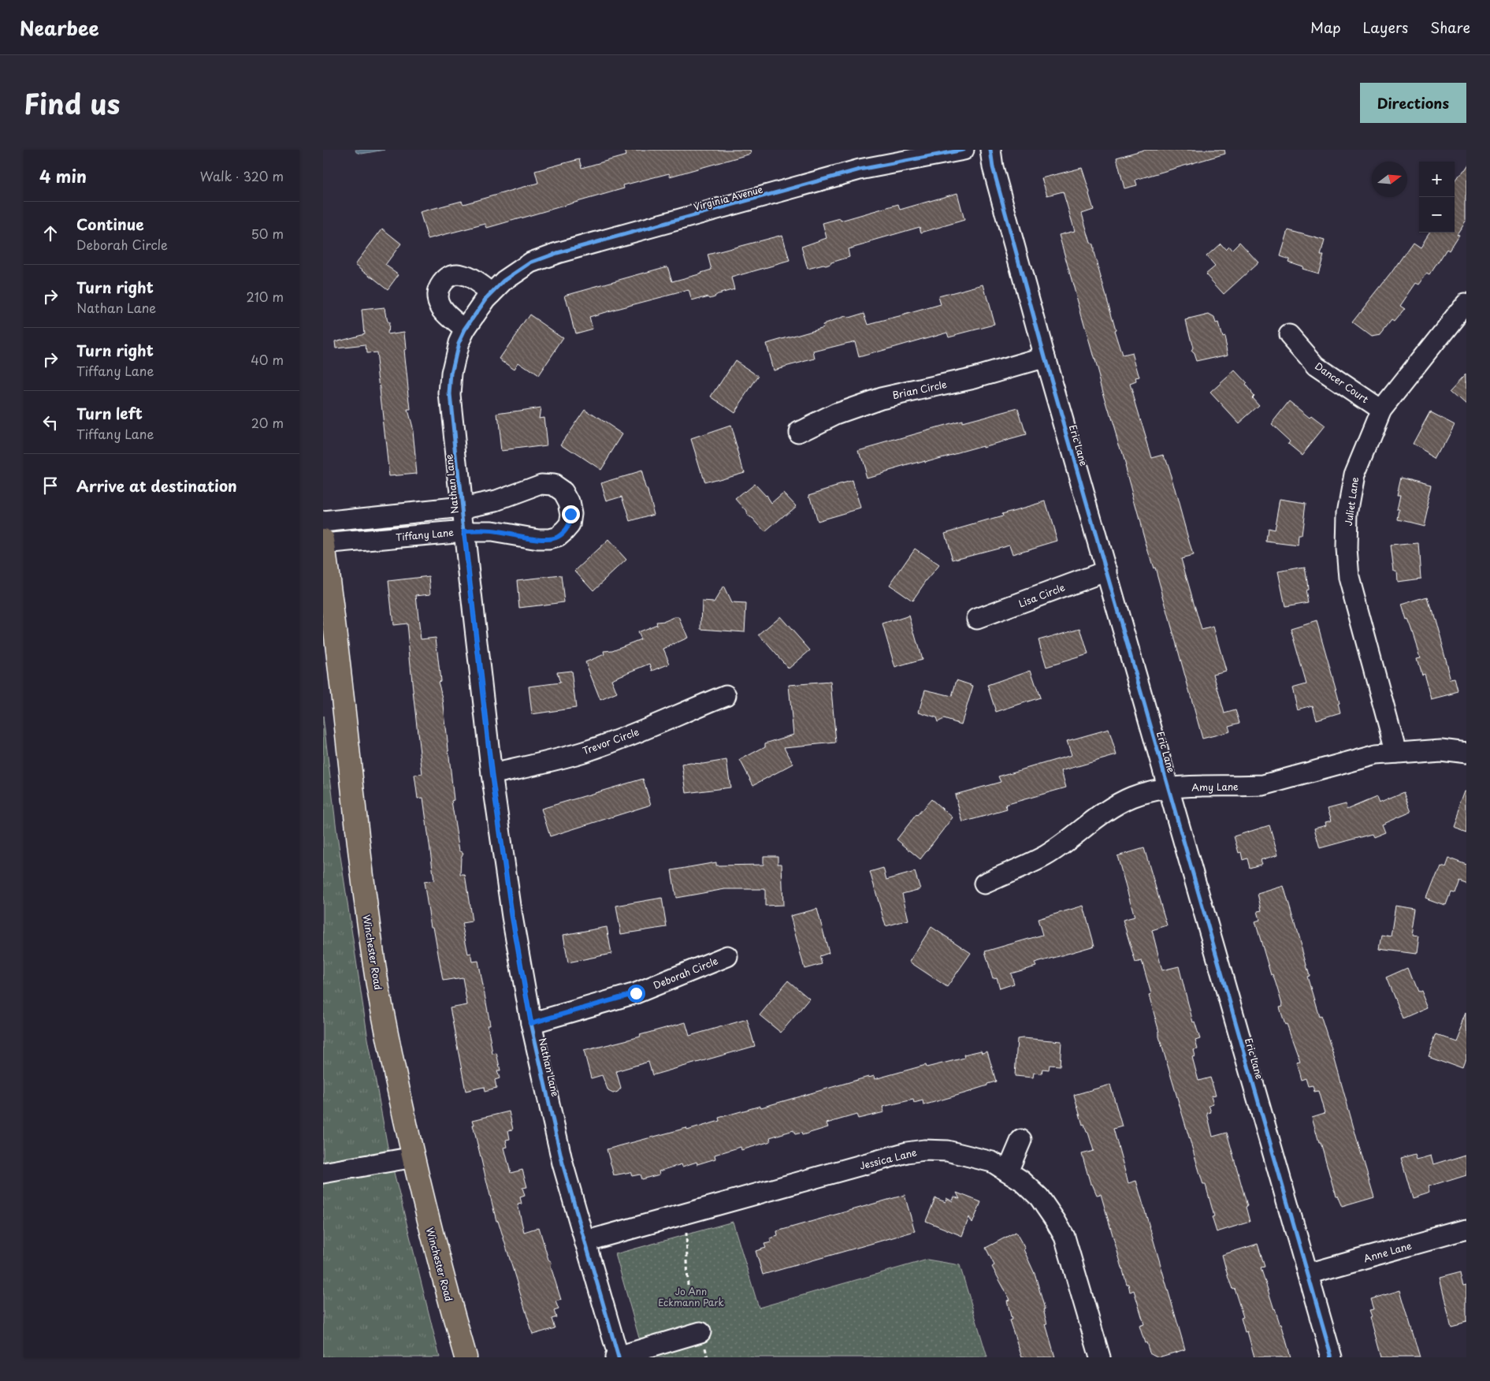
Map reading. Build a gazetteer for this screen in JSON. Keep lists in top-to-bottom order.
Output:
{
  "streets": {
    "main road": ["Winchester Road"],
    "street": [
      "Virginia Avenue",
      "Dancer Court",
      "Brian Circle",
      "Eric Lane",
      "Nathan Lane",
      "Juliet Lane",
      "Tiffany Lane",
      "Lisa Circle",
      "Trevor Circle",
      "Amy Lane",
      "Deborah Circle",
      "Jessica Lane",
      "Anne Lane"
    ]
  },
  "crossings": [
    ["Virginia Avenue", "Nathan Lane"],
    ["Dancer Court", "Juliet Lane"],
    ["Brian Circle", "Eric Lane"],
    ["Eric Lane", "Lisa Circle"],
    ["Eric Lane", "Amy Lane"],
    ["Eric Lane", "Anne Lane"],
    ["Nathan Lane", "Tiffany Lane"],
    ["Nathan Lane", "Trevor Circle"],
    ["Nathan Lane", "Deborah Circle"],
    ["Nathan Lane", "Jessica Lane"],
    ["Juliet Lane", "Amy Lane"],
    ["Tiffany Lane", "Winchester Road"]
  ],
  "parks": ["Jo Ann Eckmann Park"],
  "north": "right",
  "page": {
    "header": "Nearbee",
    "nav": ["Map", "Layers", "Share"],
    "title": "Find us",
    "buttons": "Directions",
    "heading": ["4 min", "Walk · 320 m"],
    "map_buttons": ["+", "−"],
    "list": [
      ["Continue", "Deborah Circle", "50 m"],
      ["Turn right", "Nathan Lane", "210 m"],
      ["Turn right", "Tiffany Lane", "40 m"],
      ["Turn left", "Tiffany Lane", "20 m"],
      "Arrive at destination"
    ]
  }
}
